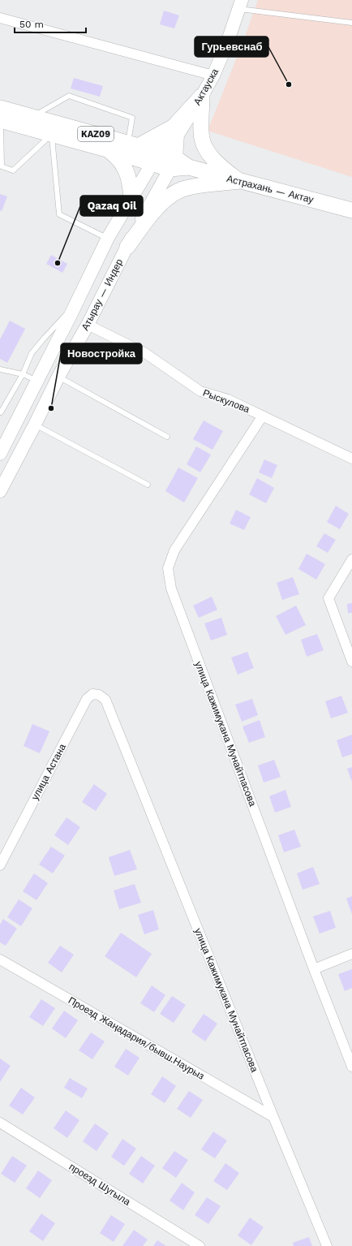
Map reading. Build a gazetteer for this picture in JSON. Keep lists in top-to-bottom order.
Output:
{
  "streets": {
    "highway": ["KAZ09", "Астрахань — Актау"],
    "main road": ["Актауска", "Атырау — Индер"],
    "street": [
      "Рыскулова",
      "улица Кажимукана Мунайтпасова",
      "улица Астана",
      "Проезд Жаңадария/бывш.Наурыз",
      "проезд Шугыла"
    ]
  },
  "crossings": [
    ["Актауска", "Астрахань — Актау"],
    ["Актауска", "Атырау — Индер"],
    ["Астрахань — Актау", "Атырау — Индер"],
    ["Атырау — Индер", "Рыскулова"],
    ["Рыскулова", "улица Кажимукана Мунайтпасова"],
    ["улица Кажимукана Мунайтпасова", "улица Астана"],
    ["улица Кажимукана Мунайтпасова", "Проезд Жаңадария/бывш.Наурыз"]
  ],
  "places": ["Гурьевснаб", "Qazaq Oil", "Новостройка"],
  "scale_bar": "50 m"
}
